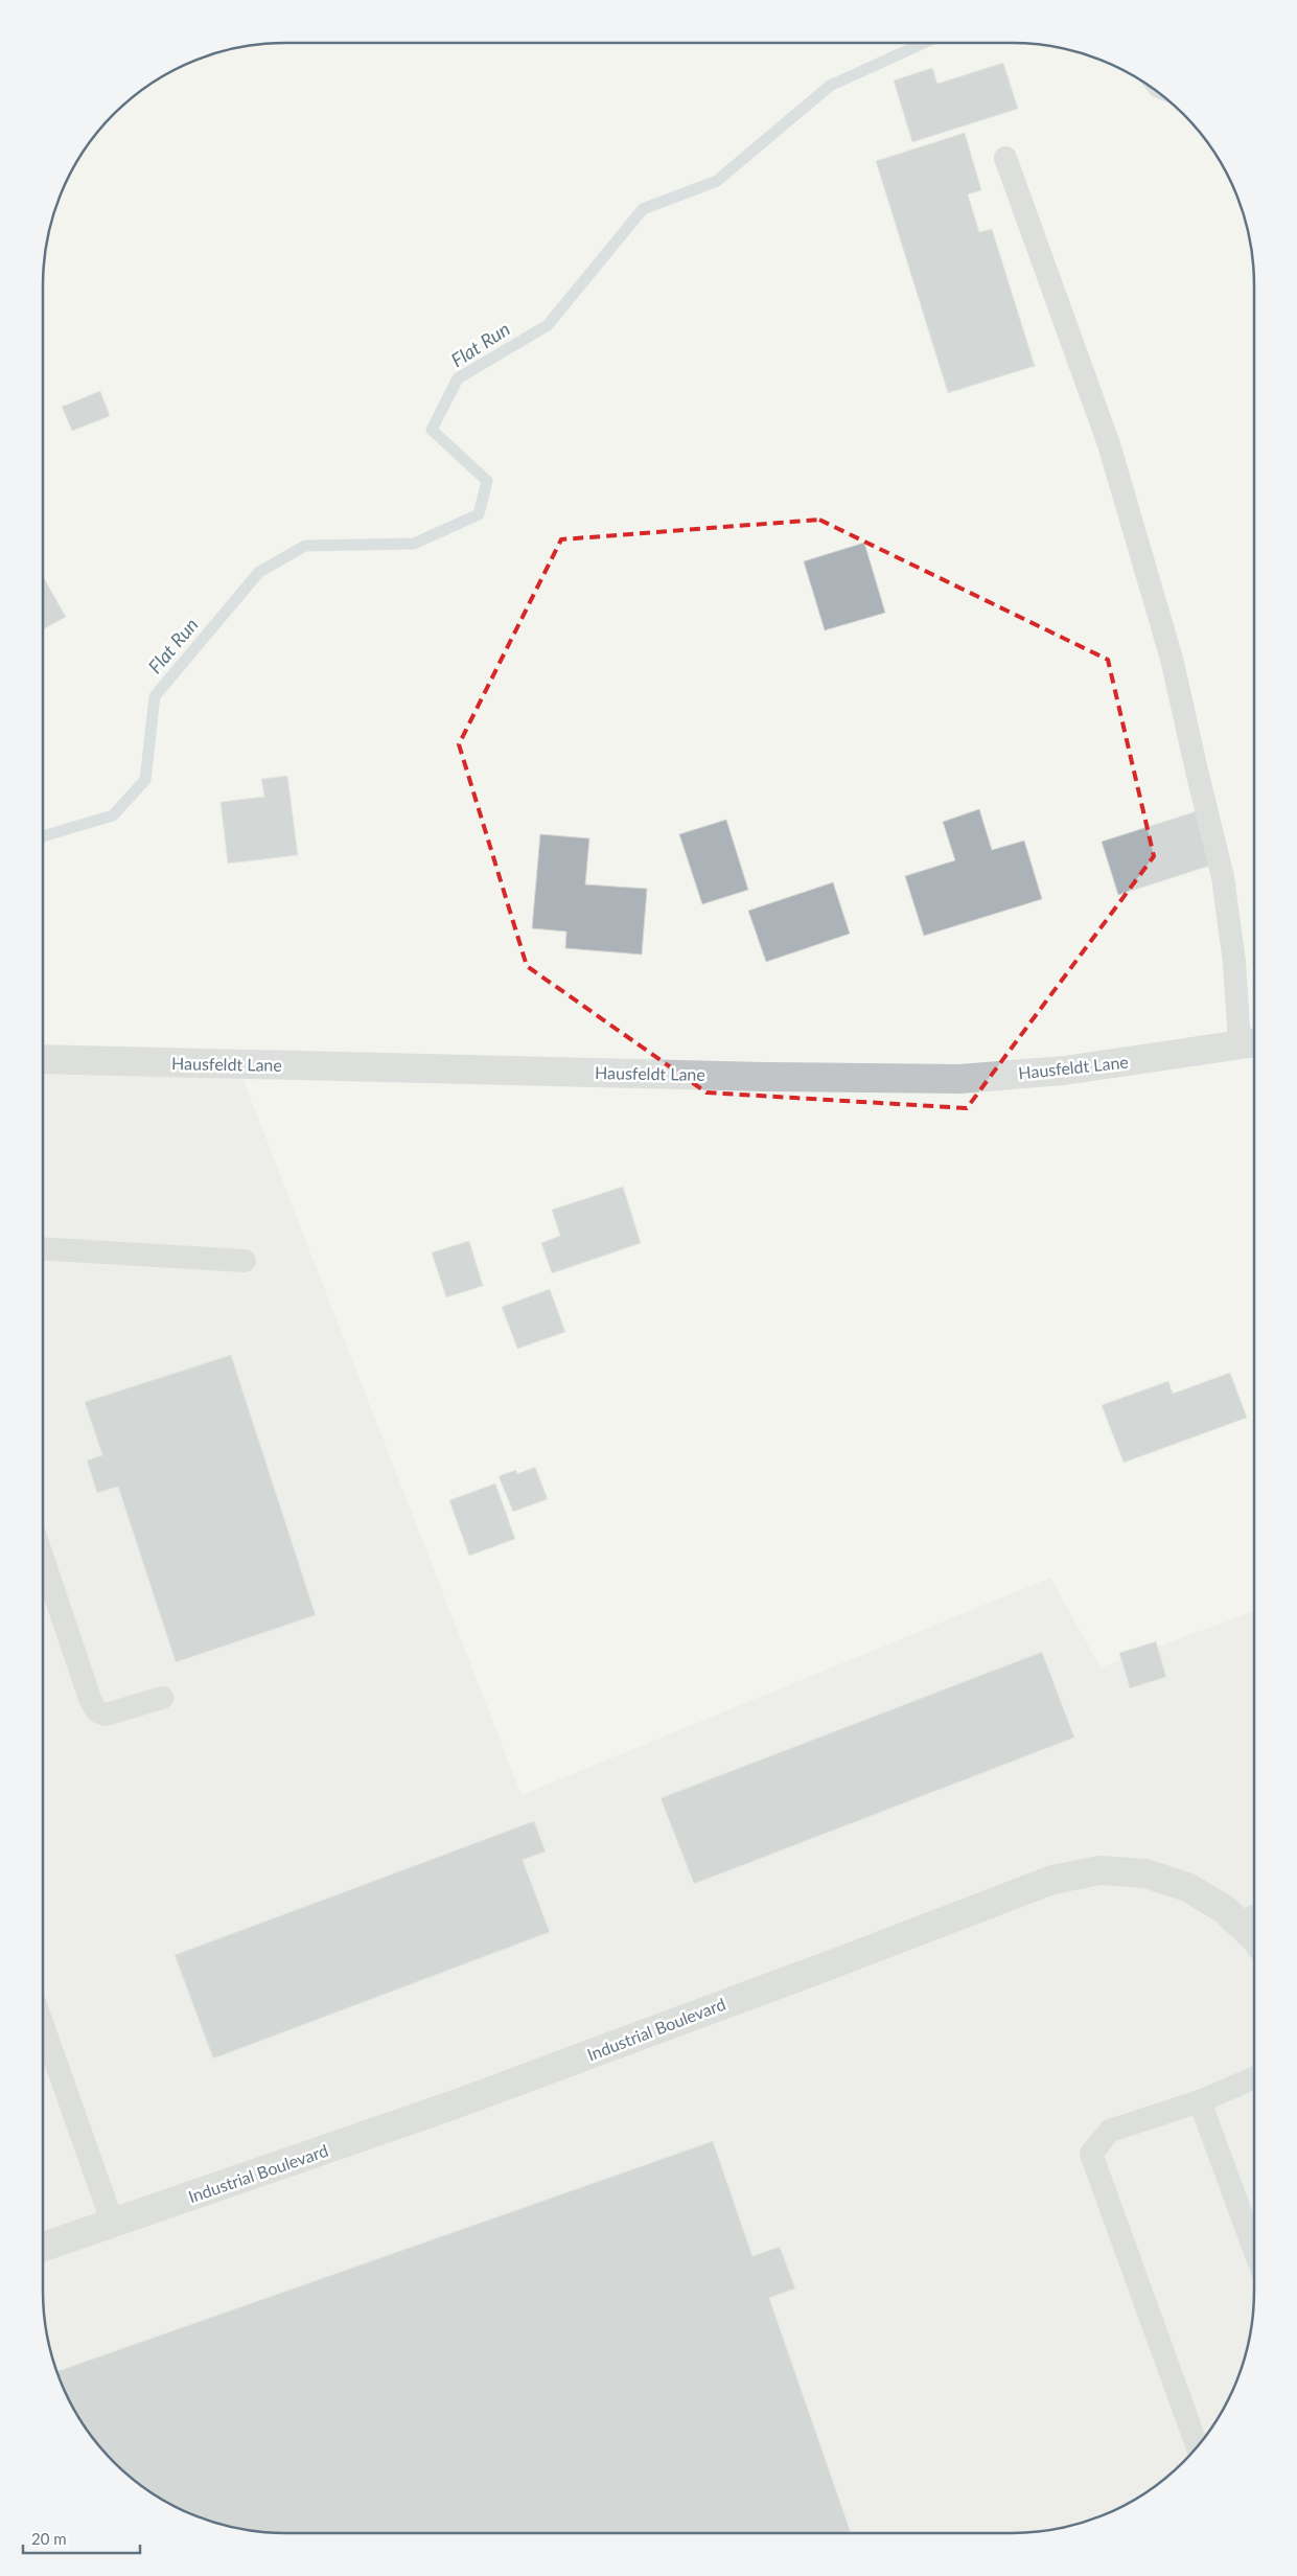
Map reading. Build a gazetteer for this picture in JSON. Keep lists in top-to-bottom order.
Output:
{
  "streets": {
    "street": ["Hausfeldt Lane", "Industrial Boulevard"]
  },
  "water": ["Flat Run"],
  "scale_bar": "20 m"
}
